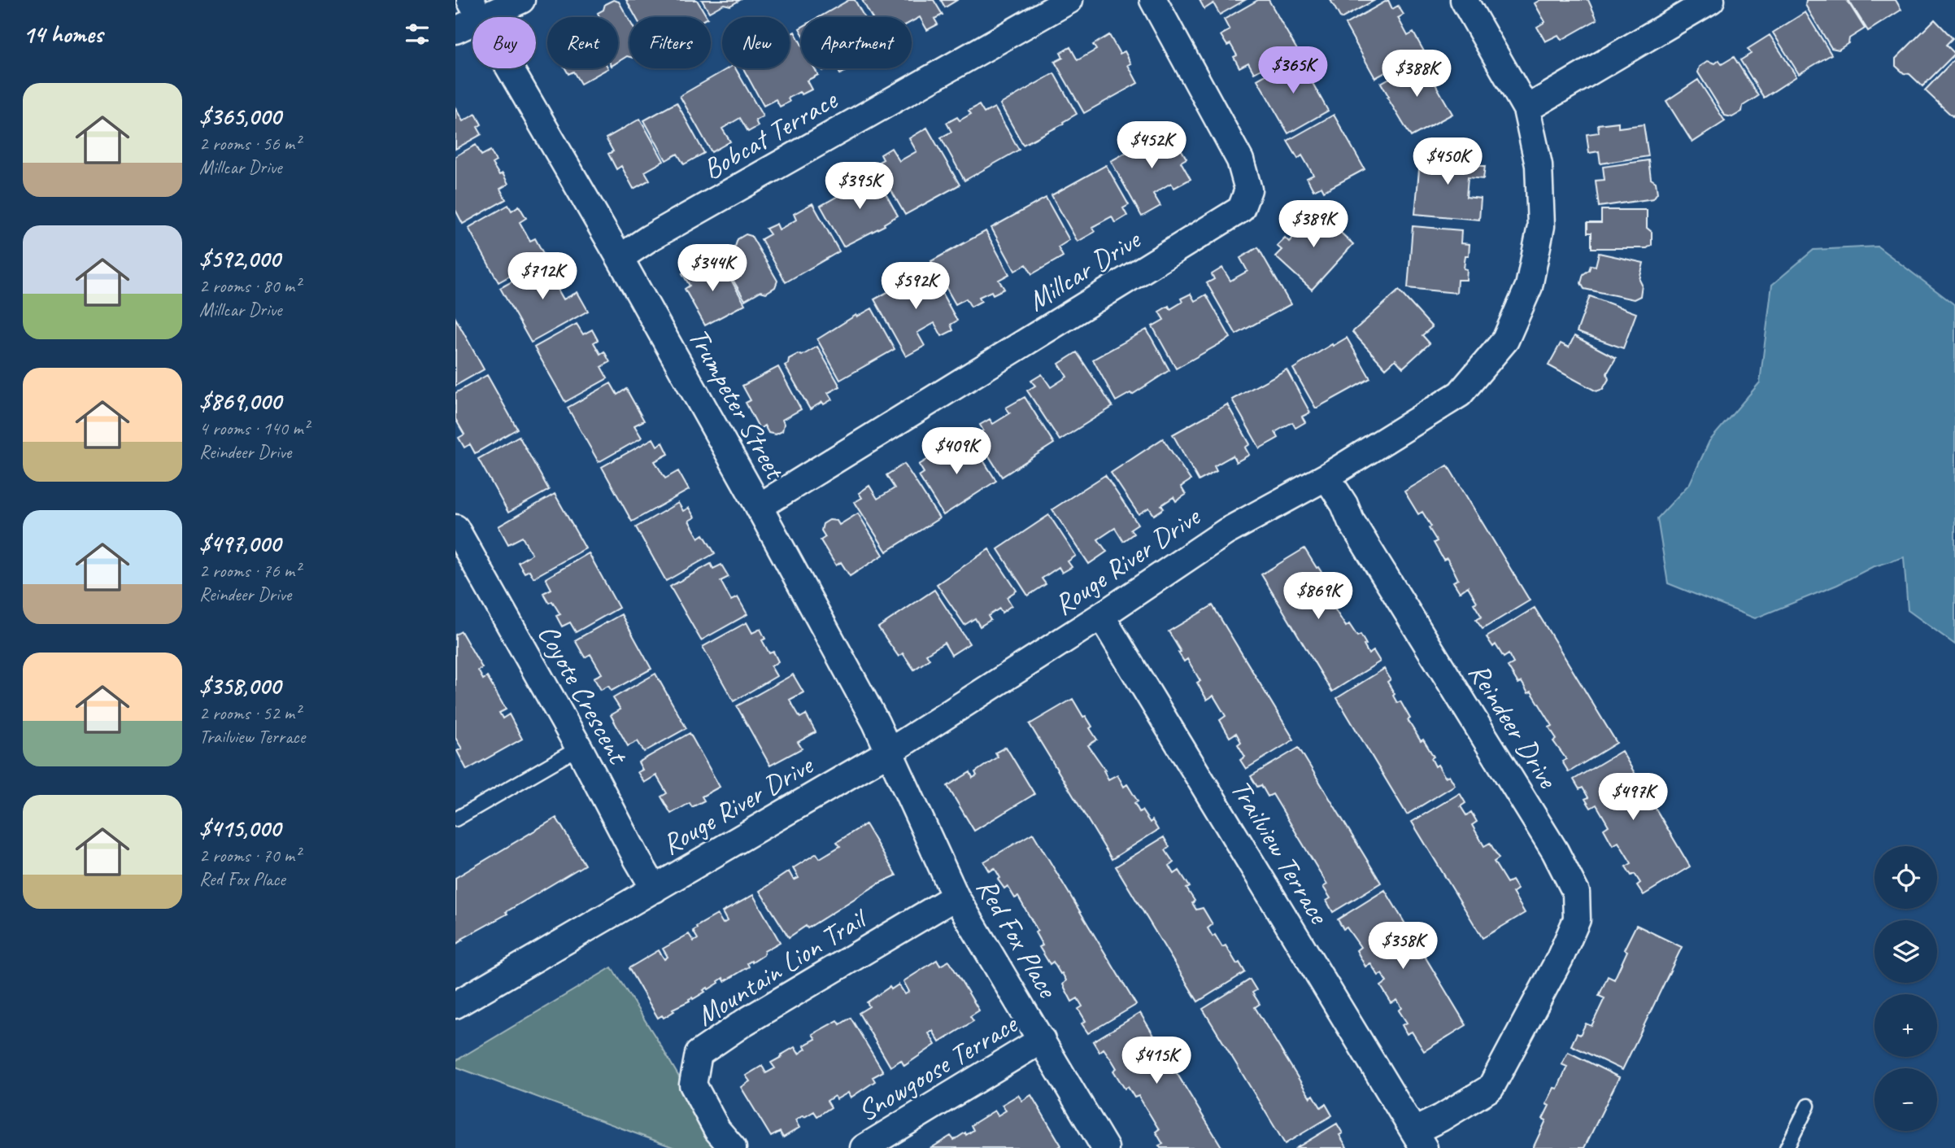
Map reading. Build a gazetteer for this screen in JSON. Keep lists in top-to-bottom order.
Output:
{
  "streets": {
    "street": [
      "Bobcat Terrace",
      "Millcar Drive",
      "Trumpeter Street",
      "Rouge River Drive",
      "Coyote Crescent",
      "Reindeer Drive",
      "Trailview Terrace",
      "Red Fox Place",
      "Mountain Lion Trail",
      "Snowgoose Terrace"
    ]
  },
  "crossings": [
    ["Bobcat Terrace", "Trumpeter Street"],
    ["Millcar Drive", "Trumpeter Street"],
    ["Trumpeter Street", "Rouge River Drive"],
    ["Trumpeter Street", "Red Fox Place"],
    ["Rouge River Drive", "Coyote Crescent"],
    ["Rouge River Drive", "Reindeer Drive"],
    ["Rouge River Drive", "Trailview Terrace"],
    ["Rouge River Drive", "Red Fox Place"],
    ["Reindeer Drive", "Trailview Terrace"],
    ["Red Fox Place", "Mountain Lion Trail"],
    ["Red Fox Place", "Snowgoose Terrace"]
  ],
  "page": {
    "heading": "14 homes",
    "chip": [
      "Buy",
      "Rent",
      "Filters",
      "New",
      "Apartment"
    ],
    "price": [
      "$365K",
      "$388K",
      "$452K",
      "$450K",
      "$395K",
      "$389K",
      "$344K",
      "$712K",
      "$592K",
      "$409K",
      "$869K",
      "$497K",
      "$358K",
      "$415K"
    ],
    "list": [
      {
        "name": "$365,000",
        "note": "2 rooms · 56 m² · Millcar Drive"
      },
      {
        "name": "$592,000",
        "note": "2 rooms · 80 m² · Millcar Drive"
      },
      {
        "name": "$869,000",
        "note": "4 rooms · 140 m² · Reindeer Drive"
      },
      {
        "name": "$497,000",
        "note": "2 rooms · 76 m² · Reindeer Drive"
      },
      {
        "name": "$358,000",
        "note": "2 rooms · 52 m² · Trailview Terrace"
      },
      {
        "name": "$415,000",
        "note": "2 rooms · 70 m² · Red Fox Place"
      }
    ],
    "map_buttons": ["+", "−"]
  }
}
